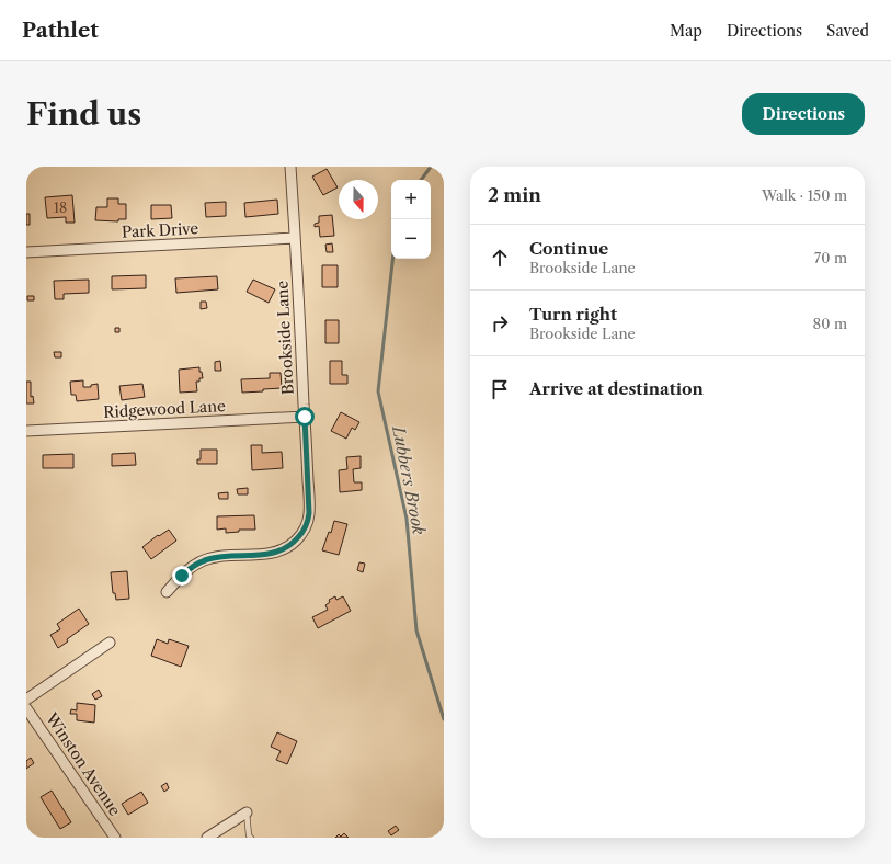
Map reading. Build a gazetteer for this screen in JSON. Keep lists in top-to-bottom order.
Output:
{
  "streets": {
    "street": [
      "Park Drive",
      "Brookside Lane",
      "Ridgewood Lane",
      "Winston Avenue"
    ]
  },
  "crossings": [
    ["Park Drive", "Brookside Lane"],
    ["Brookside Lane", "Ridgewood Lane"]
  ],
  "water": ["Lubbers Brook"],
  "house_numbers": ["18"],
  "north": "bottom",
  "page": {
    "header": "Pathlet",
    "nav": ["Map", "Directions", "Saved"],
    "buttons": "Directions",
    "title": "Find us",
    "heading": ["2 min", "Walk · 150 m"],
    "map_buttons": ["+", "−"],
    "list": [
      ["Continue", "Brookside Lane", "70 m"],
      ["Turn right", "Brookside Lane", "80 m"],
      "Arrive at destination"
    ]
  }
}
